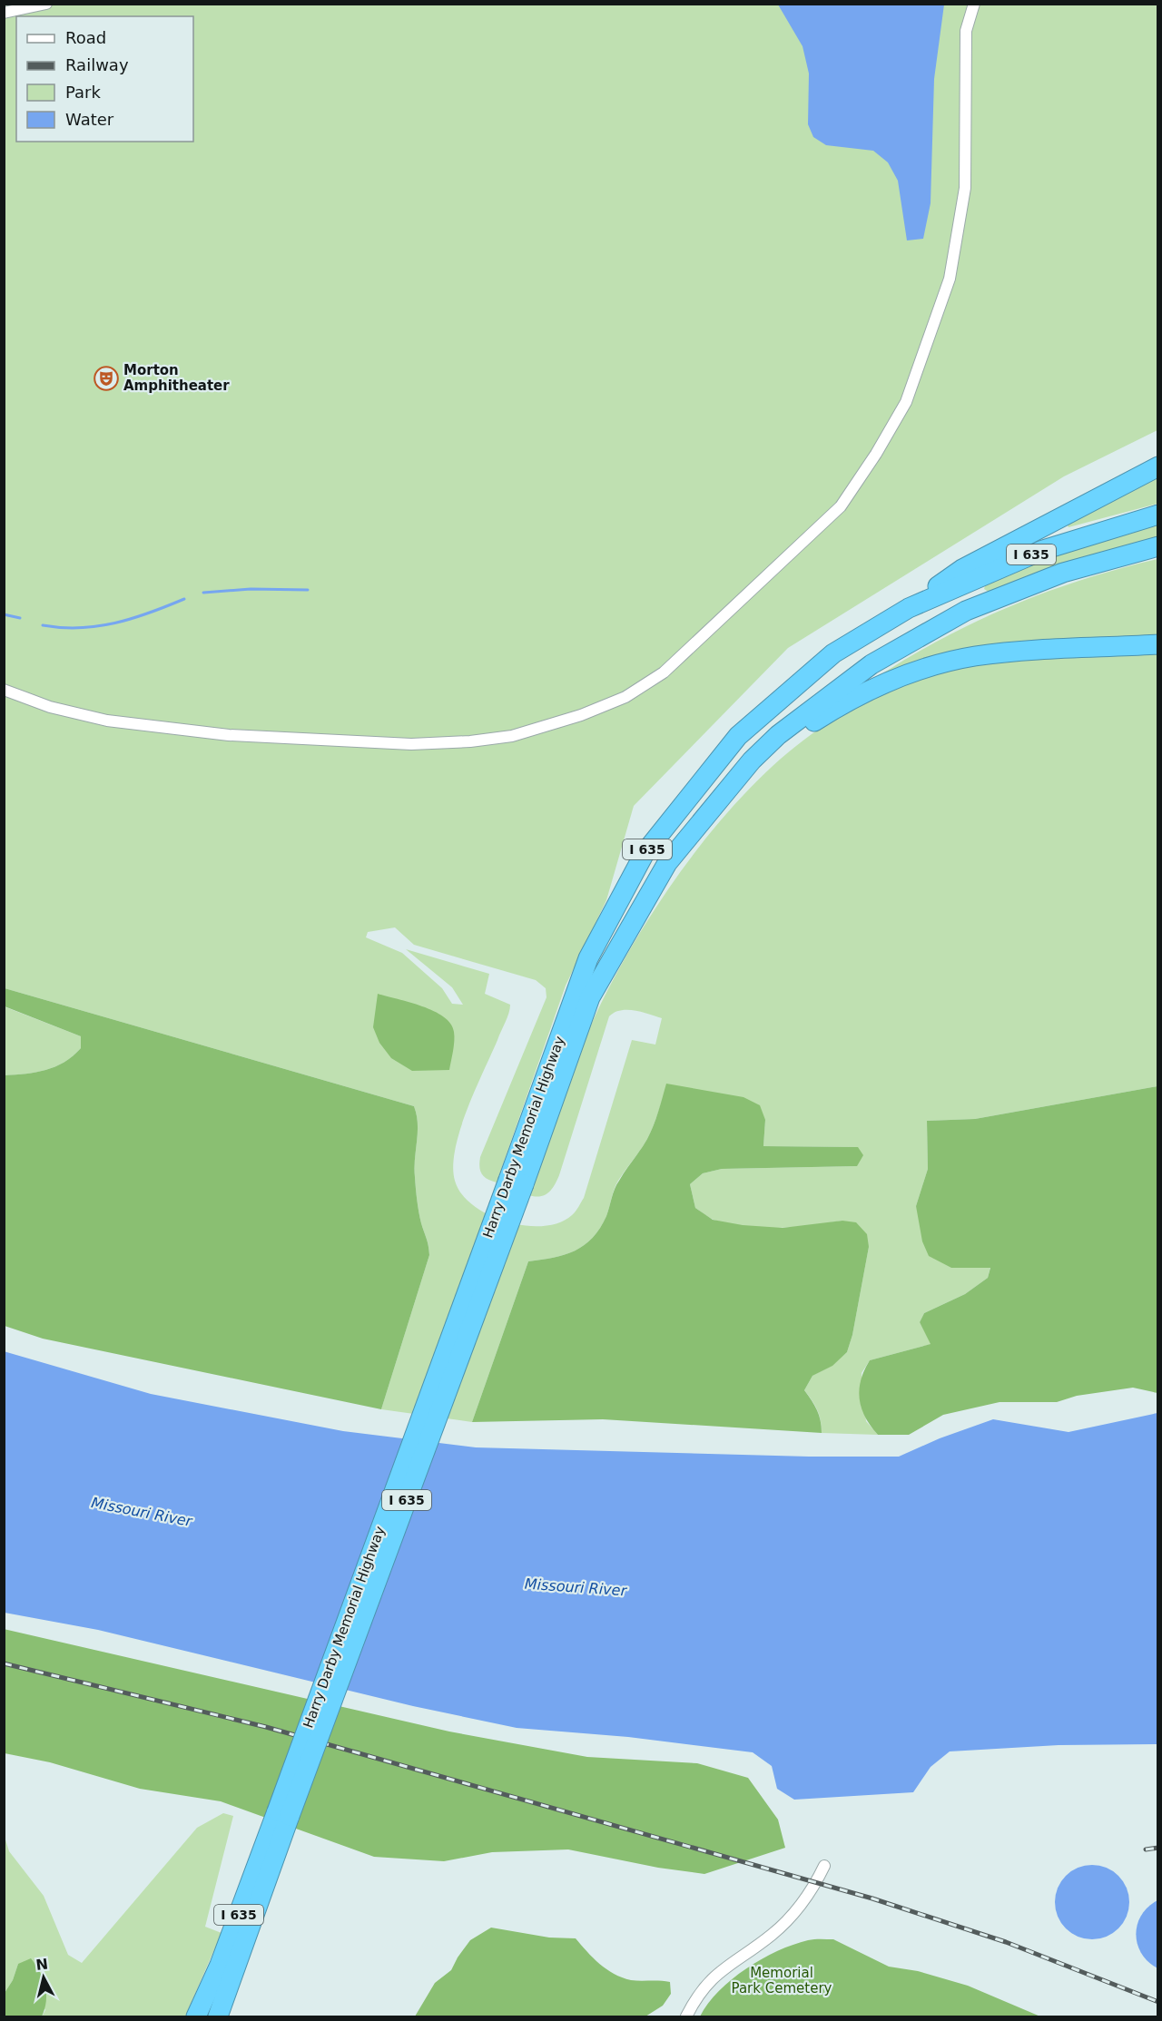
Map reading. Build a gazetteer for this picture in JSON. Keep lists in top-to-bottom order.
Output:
{
  "streets": {
    "highway": ["I 635", "Harry Darby Memorial Highway"]
  },
  "water": ["Missouri River"],
  "parks": ["Memorial Park Cemetery"],
  "places": {
    "theatre": ["Morton Amphitheater"]
  },
  "legend": [
    "Road",
    "Railway",
    "Park",
    "Water"
  ],
  "north": "top"
}
